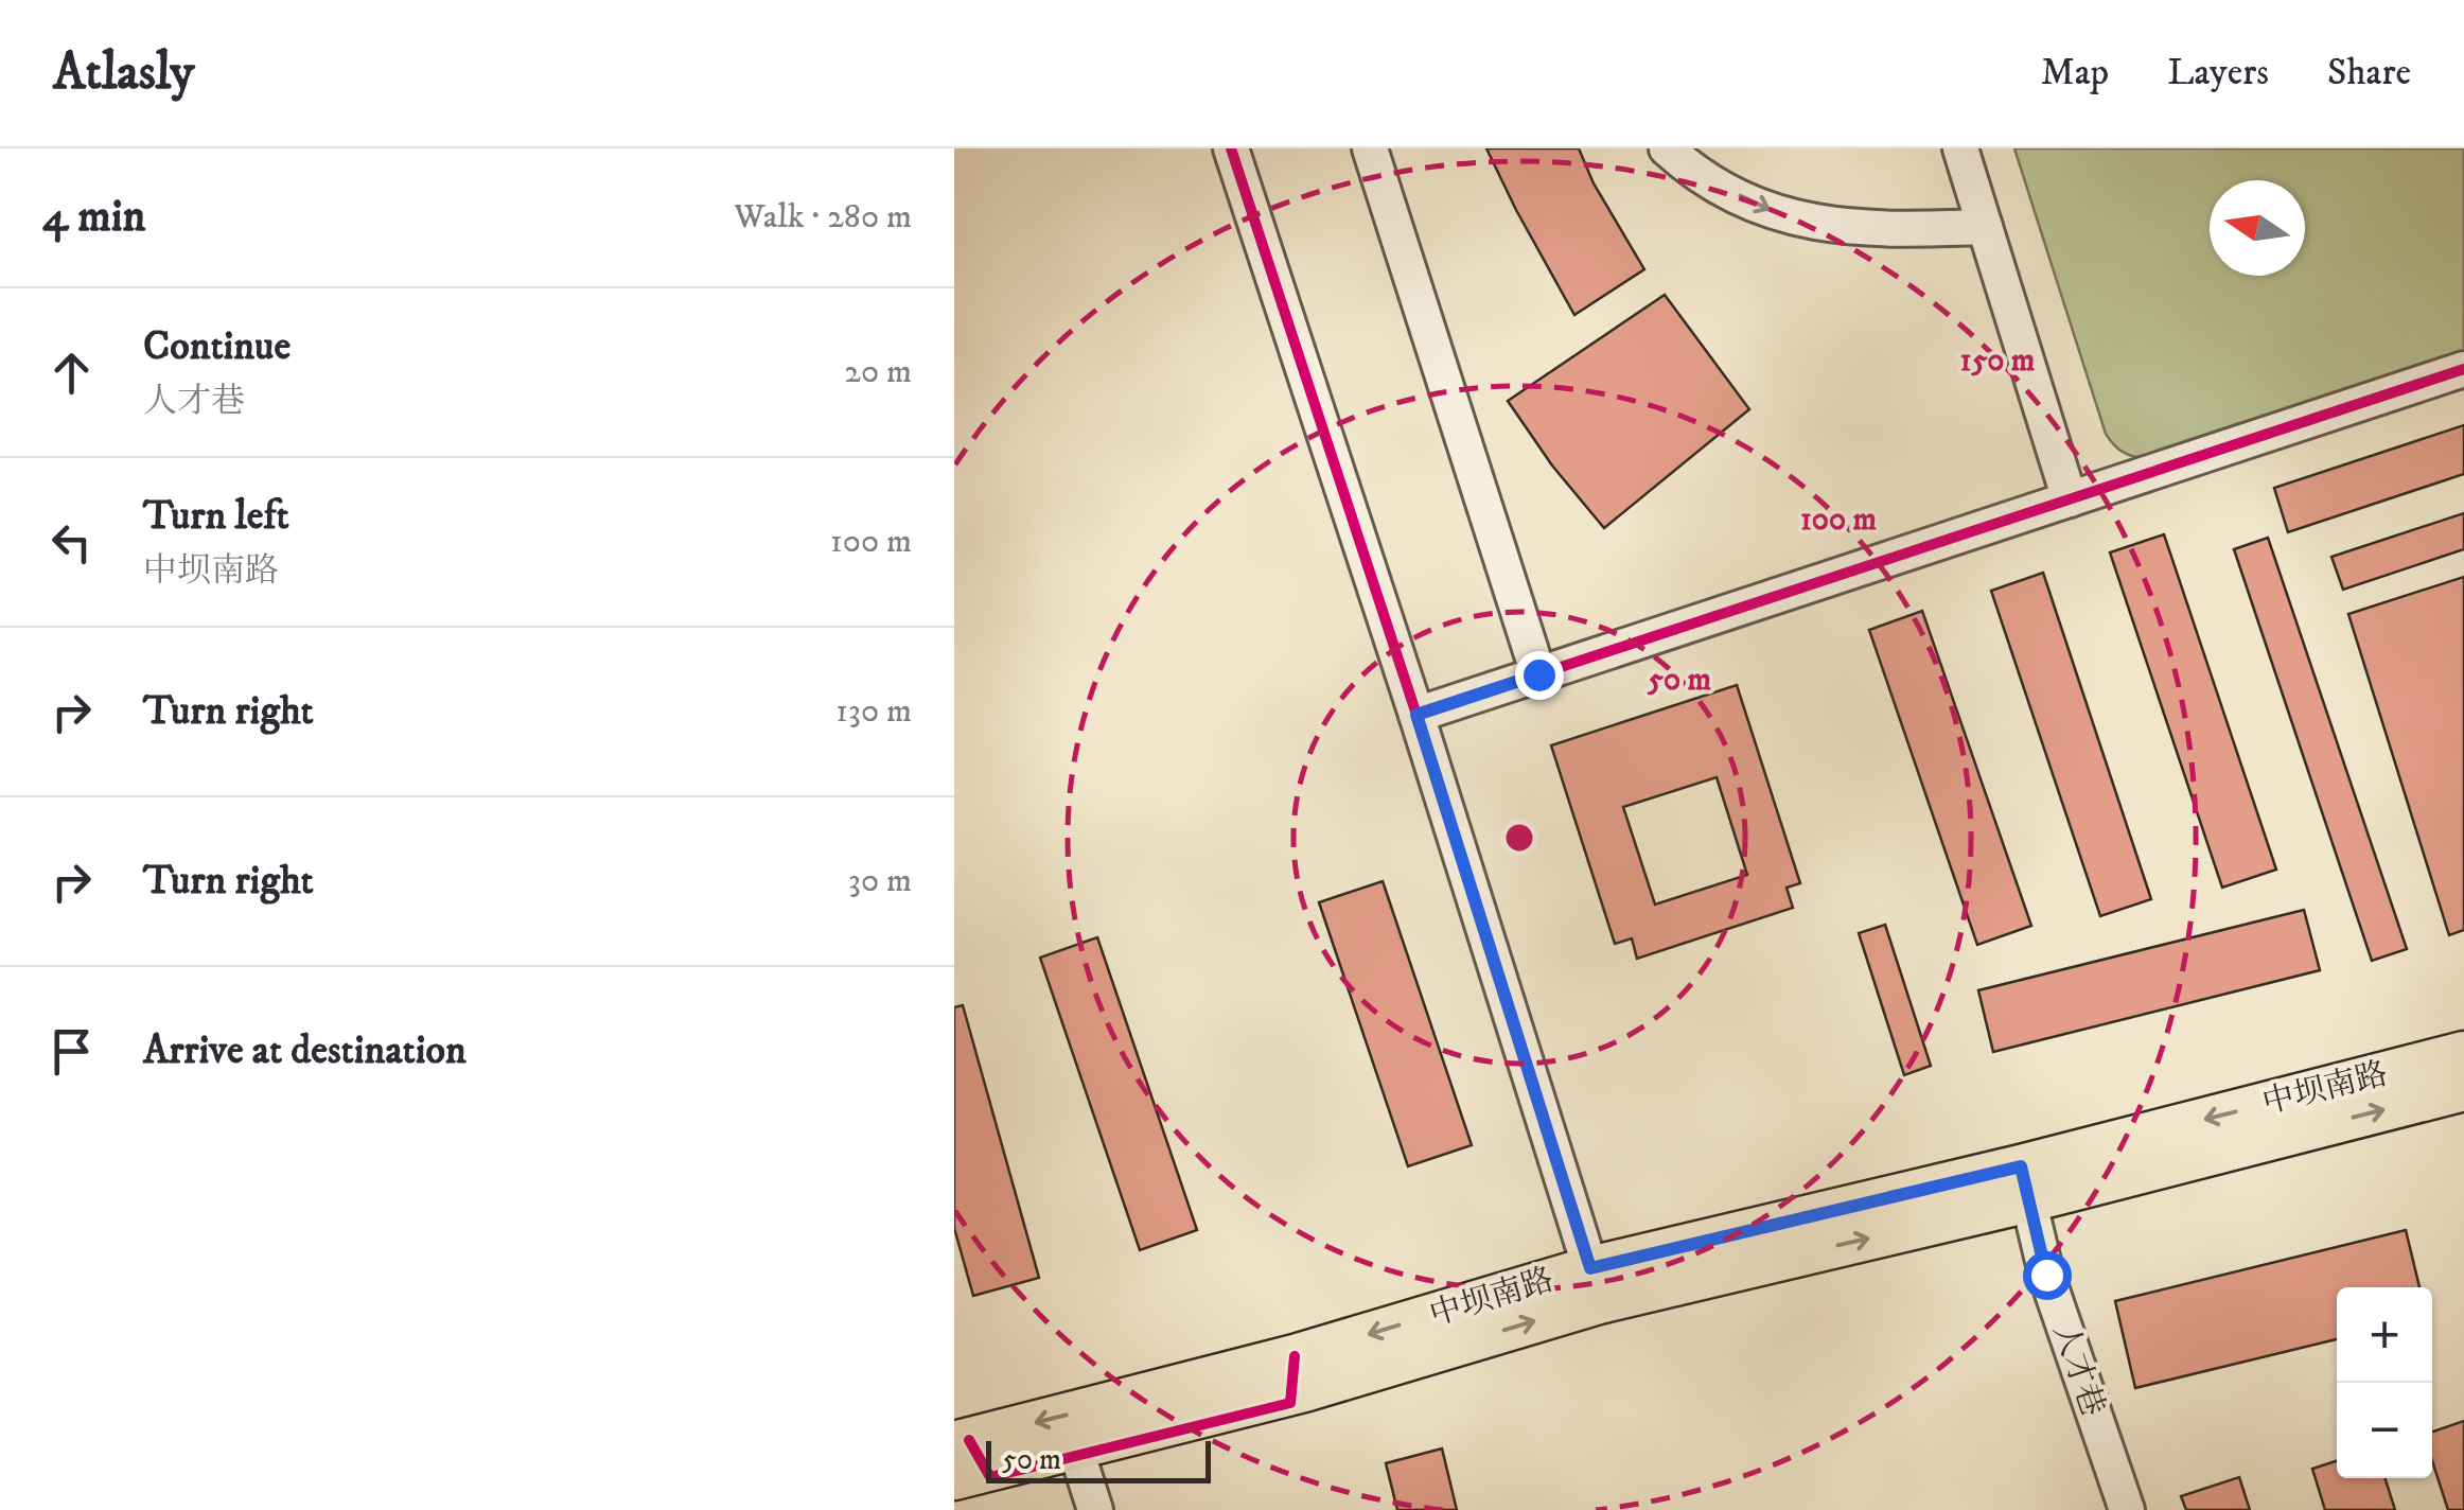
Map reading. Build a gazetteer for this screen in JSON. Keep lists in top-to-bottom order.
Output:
{
  "streets": {
    "main road": ["中坝南路"],
    "street": ["人才巷"]
  },
  "crossings": [
    ["中坝南路", "人才巷"]
  ],
  "scale_bar": "50 m",
  "north": "left",
  "page": {
    "header": "Atlasly",
    "nav": ["Map", "Layers", "Share"],
    "heading": ["4 min", "Walk · 280 m"],
    "list": [
      ["Continue", "人才巷", "20 m"],
      ["Turn left", "中坝南路", "100 m"],
      ["Turn right", "130 m"],
      ["Turn right", "30 m"],
      "Arrive at destination"
    ],
    "map_buttons": ["+", "−"],
    "scale": "50 m"
  },
  "rings": ["150 m", "100 m", "50 m"]
}
